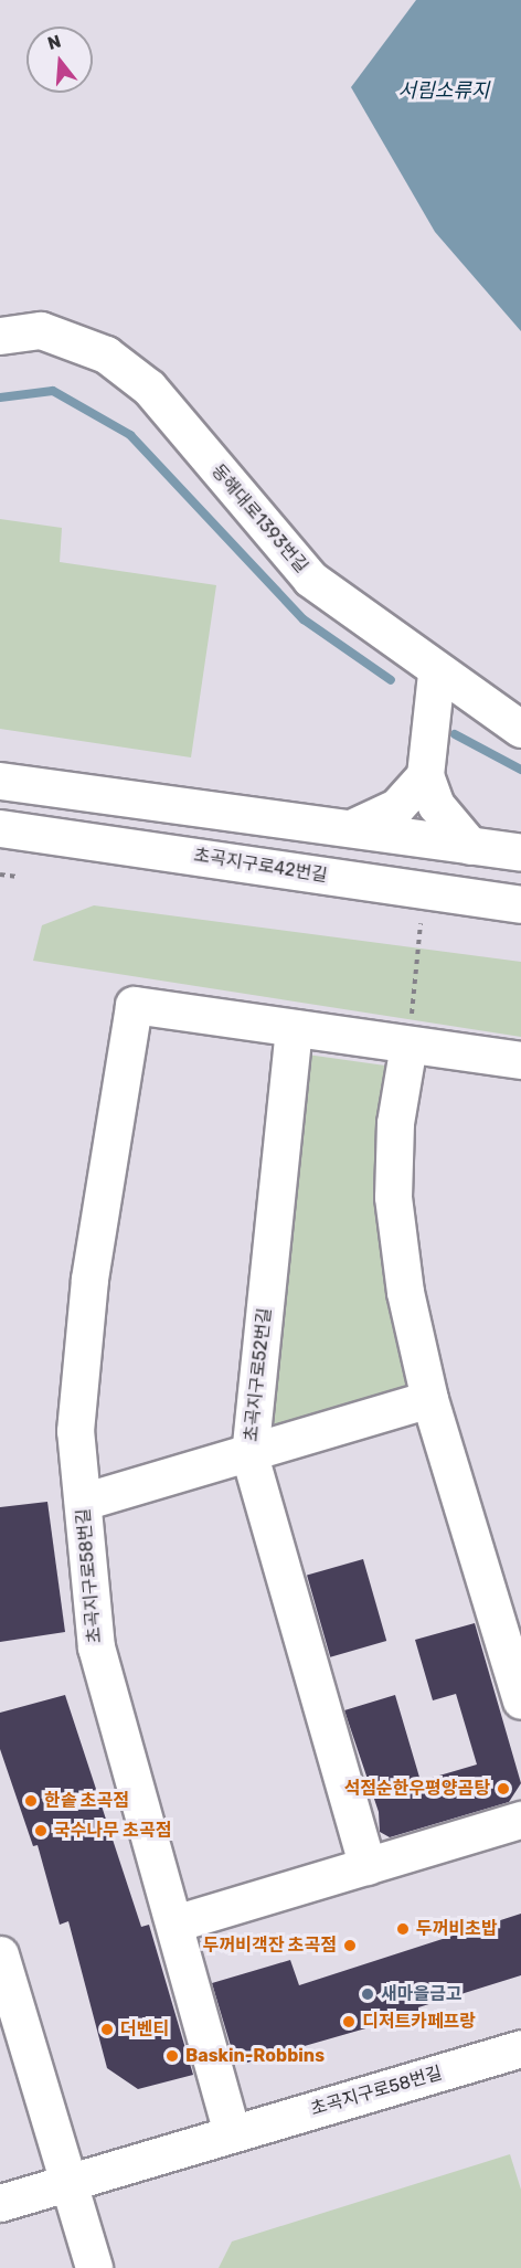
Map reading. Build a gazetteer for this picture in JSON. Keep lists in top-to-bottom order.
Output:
{
  "streets": {
    "street": [
      "동해대로1393번길",
      "초곡지구로42번길",
      "초곡지구로52번길",
      "초곡지구로58번길"
    ]
  },
  "crossings": [
    ["초곡지구로52번길", "초곡지구로58번길"]
  ],
  "water": ["서림소류지"],
  "places": [
    "석점순한우평양곰탕",
    "한솥 초곡점",
    "국수나무 초곡점",
    "두꺼비초밥",
    "두꺼비객잔 초곡점",
    "새마을금고",
    "디저트카페프랑",
    "더벤티",
    "Baskin-Robbins"
  ],
  "north": "top"
}
